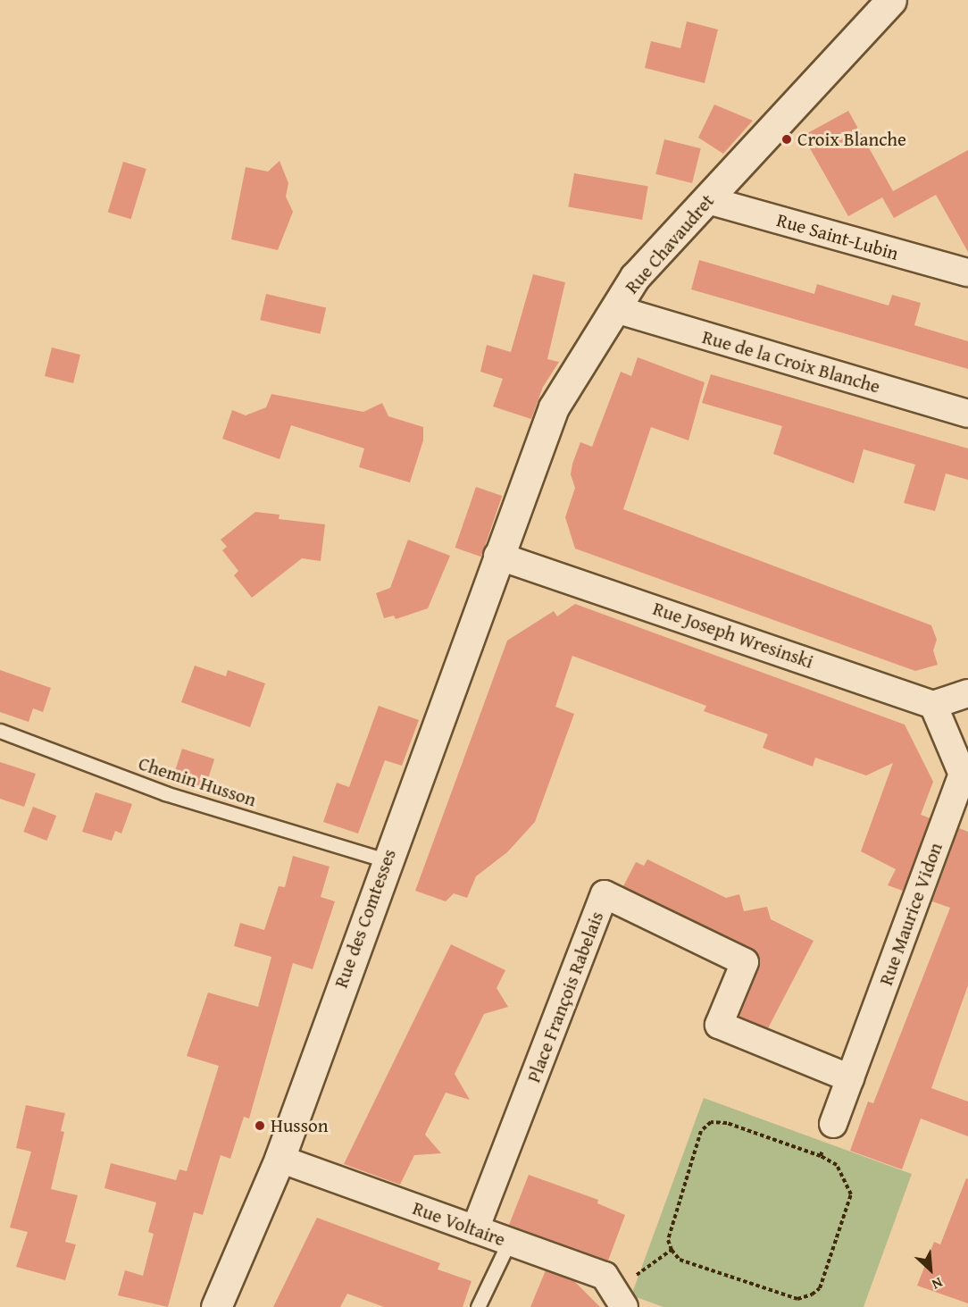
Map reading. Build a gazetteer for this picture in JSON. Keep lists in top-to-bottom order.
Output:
{
  "streets": {
    "street": [
      "Rue Saint-Lubin",
      "Rue Chavaudret",
      "Rue de la Croix Blanche",
      "Rue Joseph Wresinski",
      "Rue Maurice Vidon",
      "Rue des Comtesses",
      "Place François Rabelais",
      "Rue Voltaire"
    ],
    "lane": ["Chemin Husson"]
  },
  "crossings": [
    ["Rue Saint-Lubin", "Rue Chavaudret"],
    ["Rue Chavaudret", "Rue de la Croix Blanche"],
    ["Rue Chavaudret", "Rue des Comtesses"],
    ["Rue Joseph Wresinski", "Rue Maurice Vidon"],
    ["Rue Joseph Wresinski", "Rue des Comtesses"],
    ["Chemin Husson", "Rue des Comtesses"],
    ["Rue Maurice Vidon", "Place François Rabelais"],
    ["Rue des Comtesses", "Rue Voltaire"],
    ["Place François Rabelais", "Rue Voltaire"]
  ],
  "places": ["Croix Blanche", "Husson"],
  "north": "bottom right"
}
